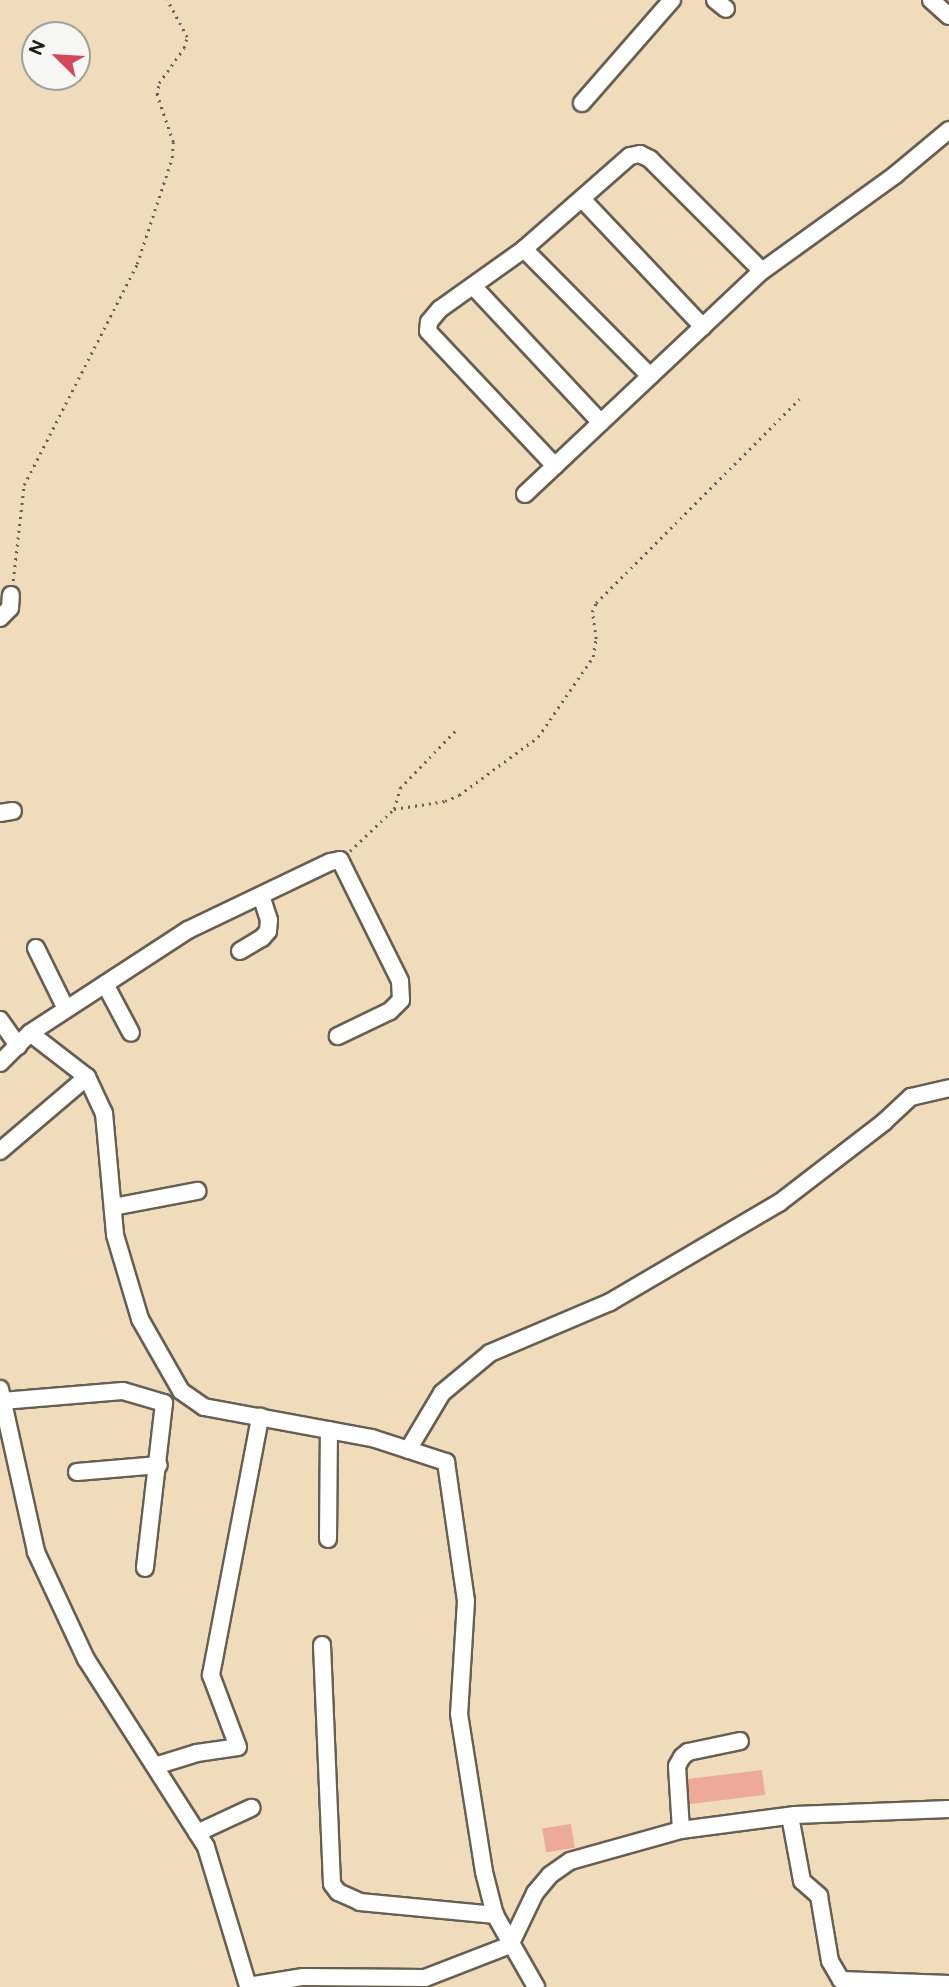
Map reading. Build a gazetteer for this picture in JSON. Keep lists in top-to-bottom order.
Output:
{
  "north": "top left"
}
